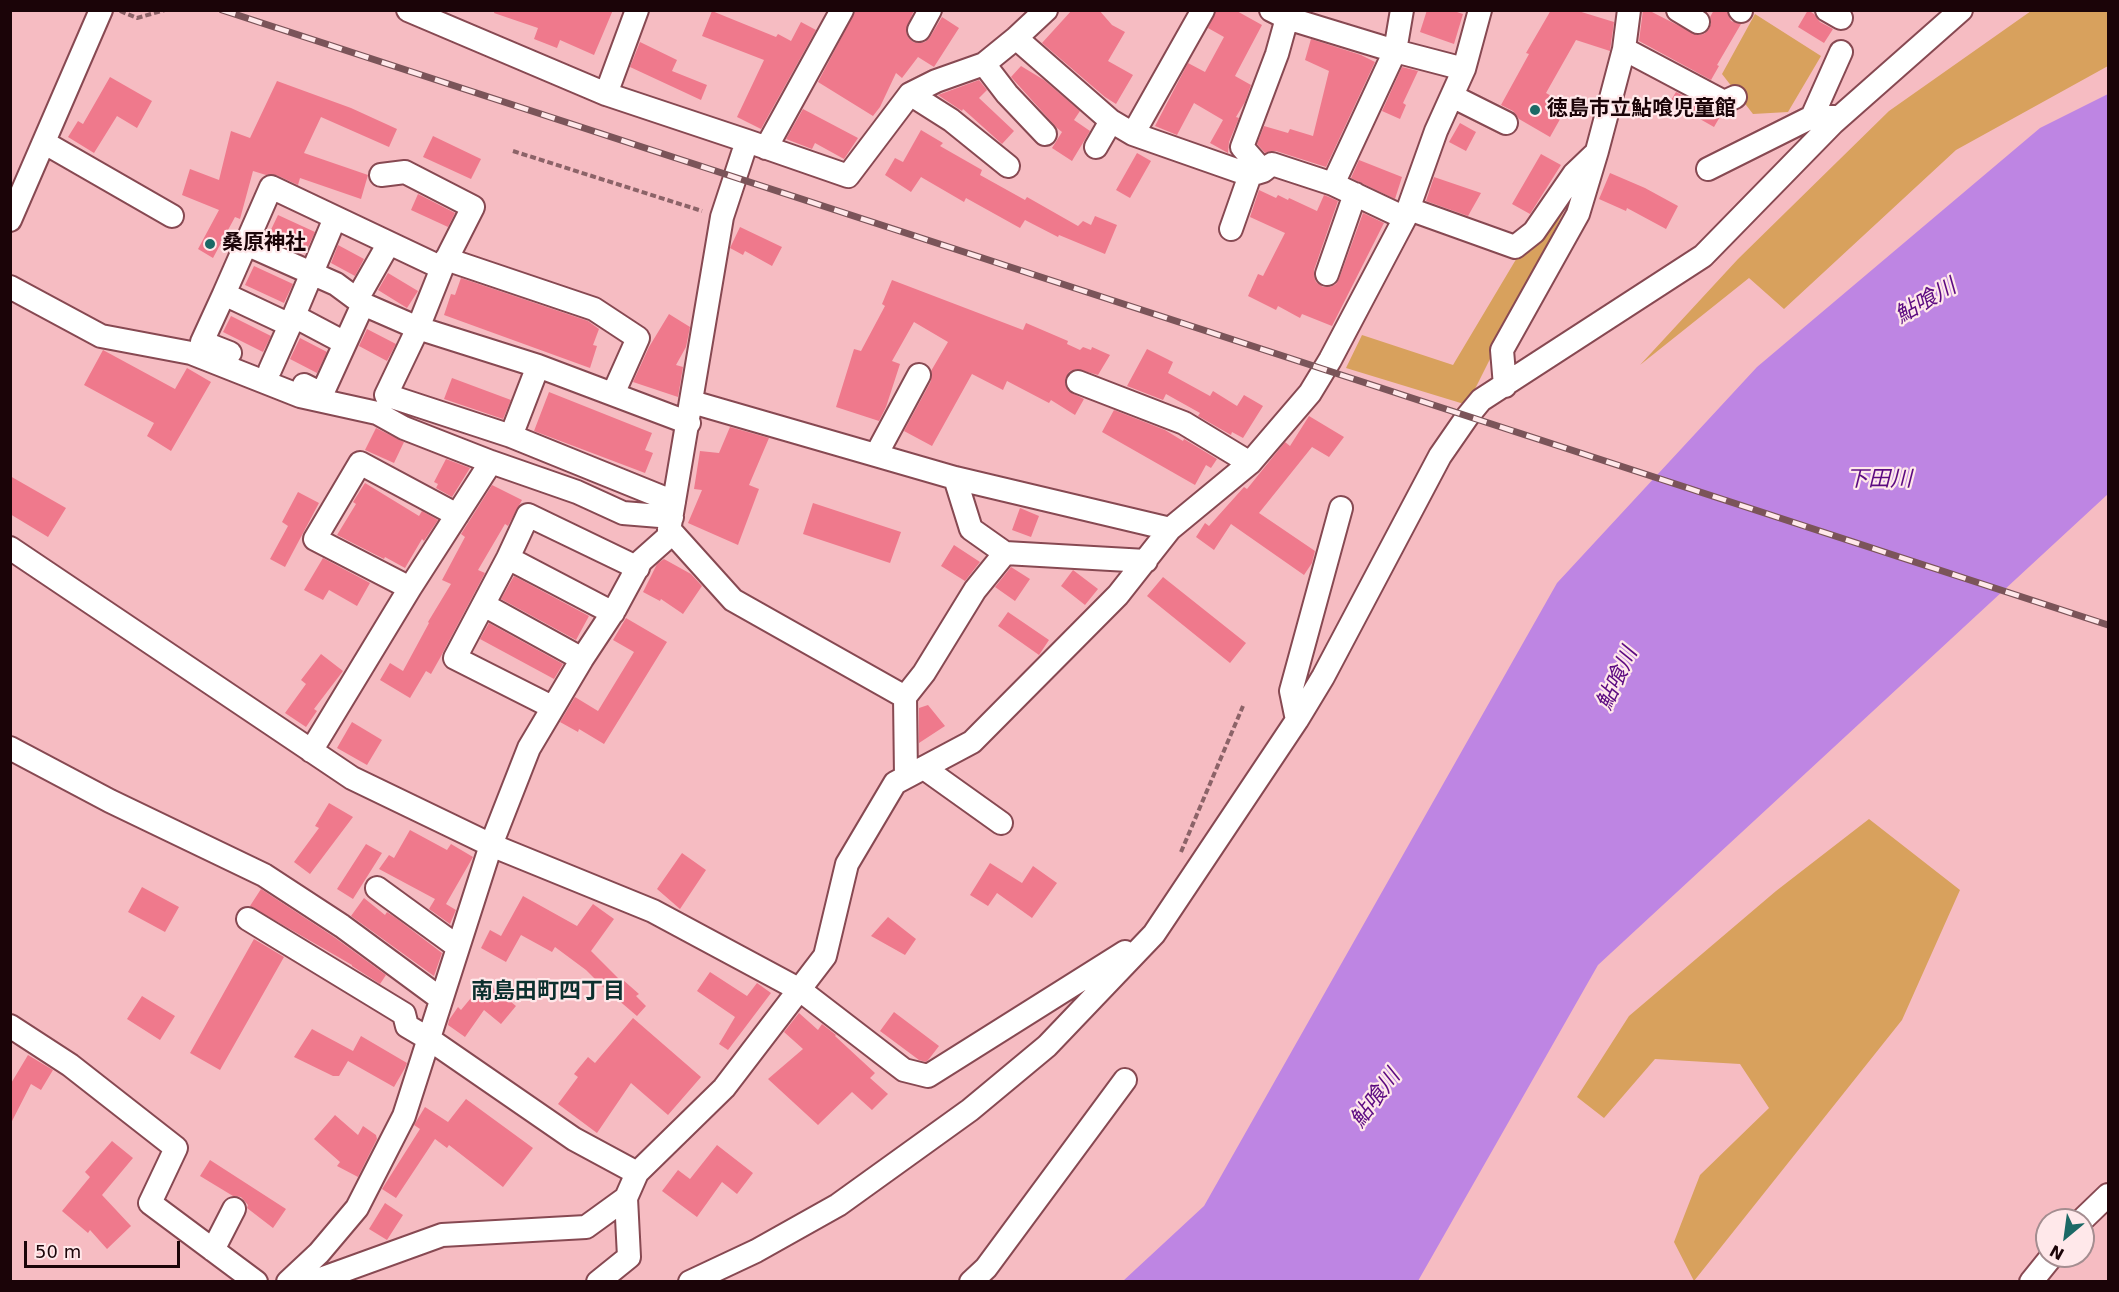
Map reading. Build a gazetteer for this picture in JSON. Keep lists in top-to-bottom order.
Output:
{
  "districts": ["南島田町四丁目"],
  "water": ["鮎喰川", "下田川"],
  "places": ["徳島市立鮎喰児童館", "桑原神社"],
  "scale_bar": "50 m",
  "north": "bottom left"
}
